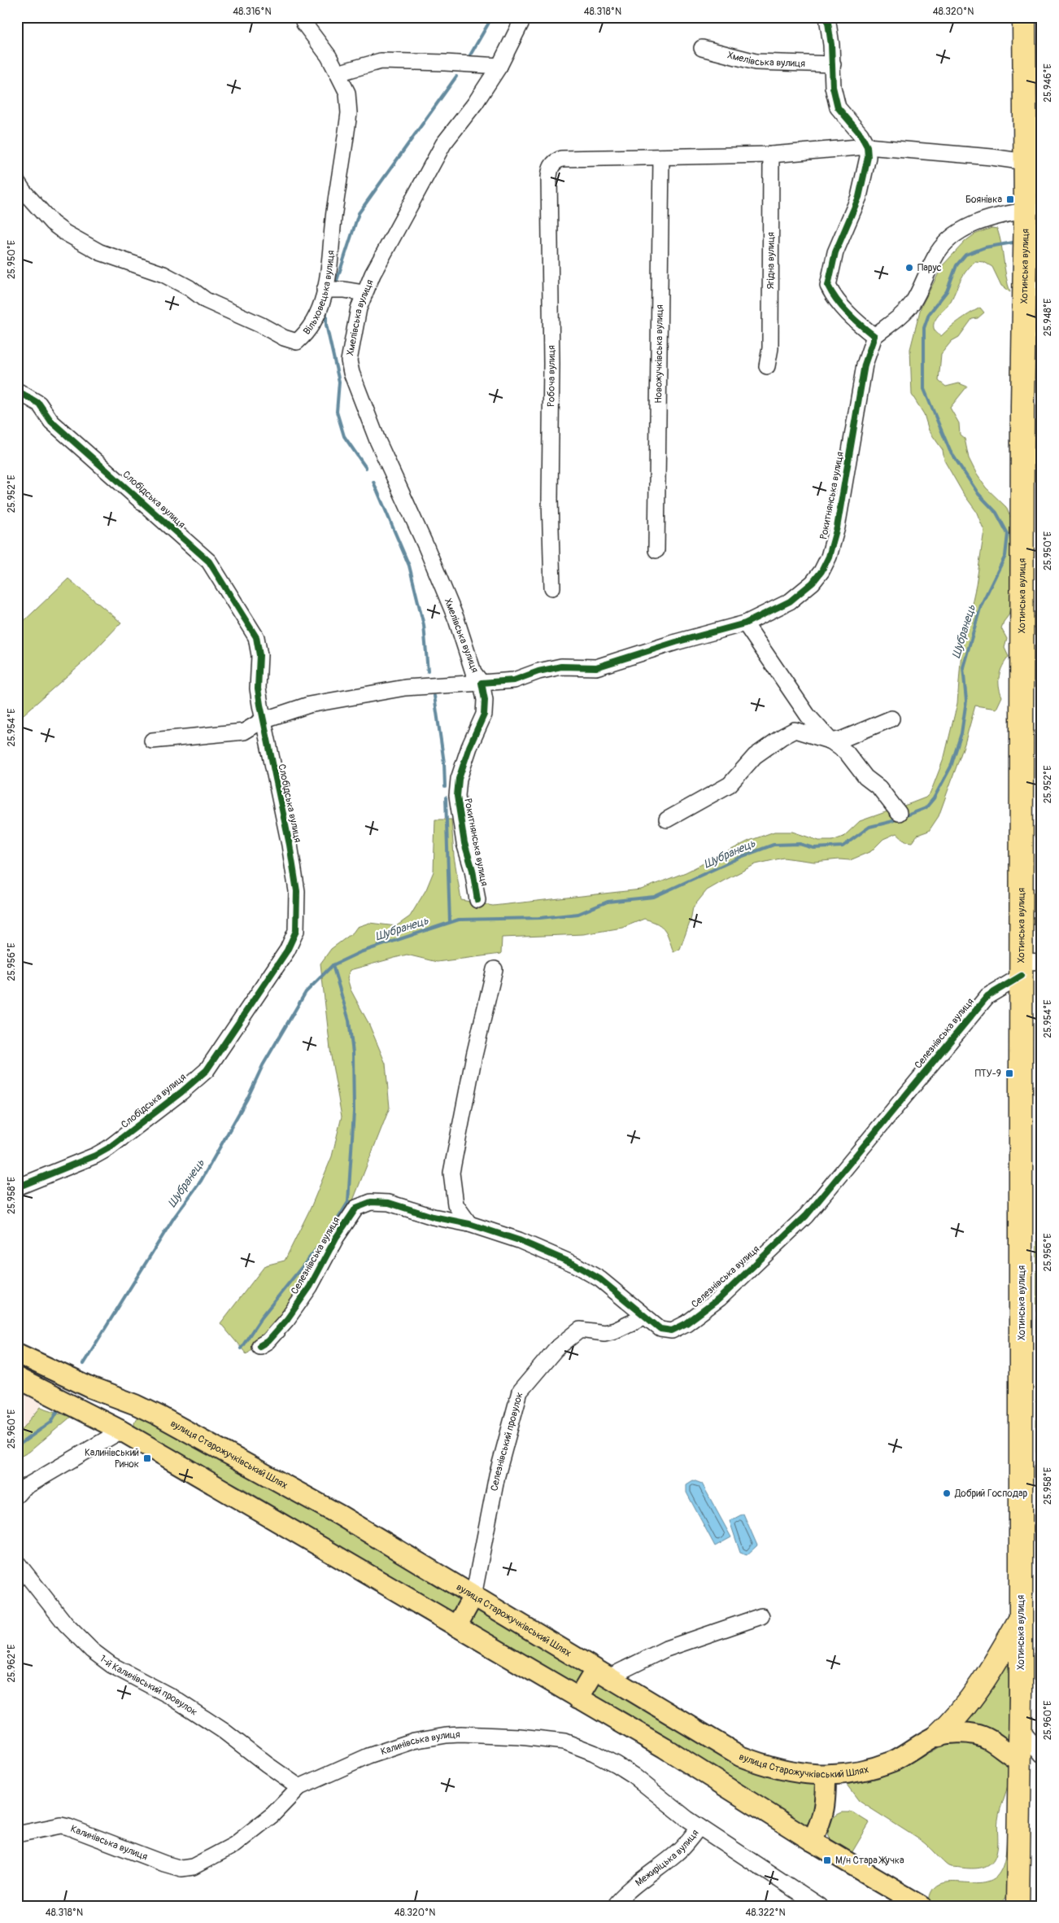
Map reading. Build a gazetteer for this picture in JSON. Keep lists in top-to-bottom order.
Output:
{
  "streets": {
    "highway": ["Хотинська вулиця"],
    "main road": ["вулиця Старожучківський Шлях"],
    "street": [
      "Хмелівська вулиця",
      "Ягідна вулиця",
      "Вільховецька вулиця",
      "Новожучківська вулиця",
      "Робоча вулиця",
      "Рокитнянська вулиця",
      "Слобідська вулиця",
      "Селезнівська вулиця",
      "Селезнівський провулок",
      "1-й Калинівський провулок",
      "Калинівська вулиця",
      "Межиріцька вулиця"
    ]
  },
  "crossings": [
    ["Хмелівська вулиця", "Рокитнянська вулиця"],
    ["Хотинська вулиця", "Селезнівська вулиця"],
    ["Хотинська вулиця", "вулиця Старожучківський Шлях"],
    ["Новожучківська вулиця", "Робоча вулиця"],
    ["Селезнівська вулиця", "Селезнівський провулок"],
    ["Селезнівський провулок", "вулиця Старожучківський Шлях"],
    ["1-й Калинівський провулок", "Калинівська вулиця"],
    ["Калинівська вулиця", "Межиріцька вулиця"]
  ],
  "water": ["Шубранець"],
  "places": {
    "transit": [
      "Боянівка",
      "ПТУ-9",
      "Калинівський Ринок",
      "М/н Стара Жучка"
    ],
    "other": ["Парус", "Добрий Господар"]
  },
  "coordinates": [
    "48.316°N",
    "48.318°N",
    "48.320°N",
    "25.946°E",
    "25.950°E",
    "25.948°E",
    "25.952°E",
    "25.954°E",
    "25.956°E",
    "25.958°E",
    "25.960°E",
    "25.962°E",
    "48.322°N"
  ]
}
